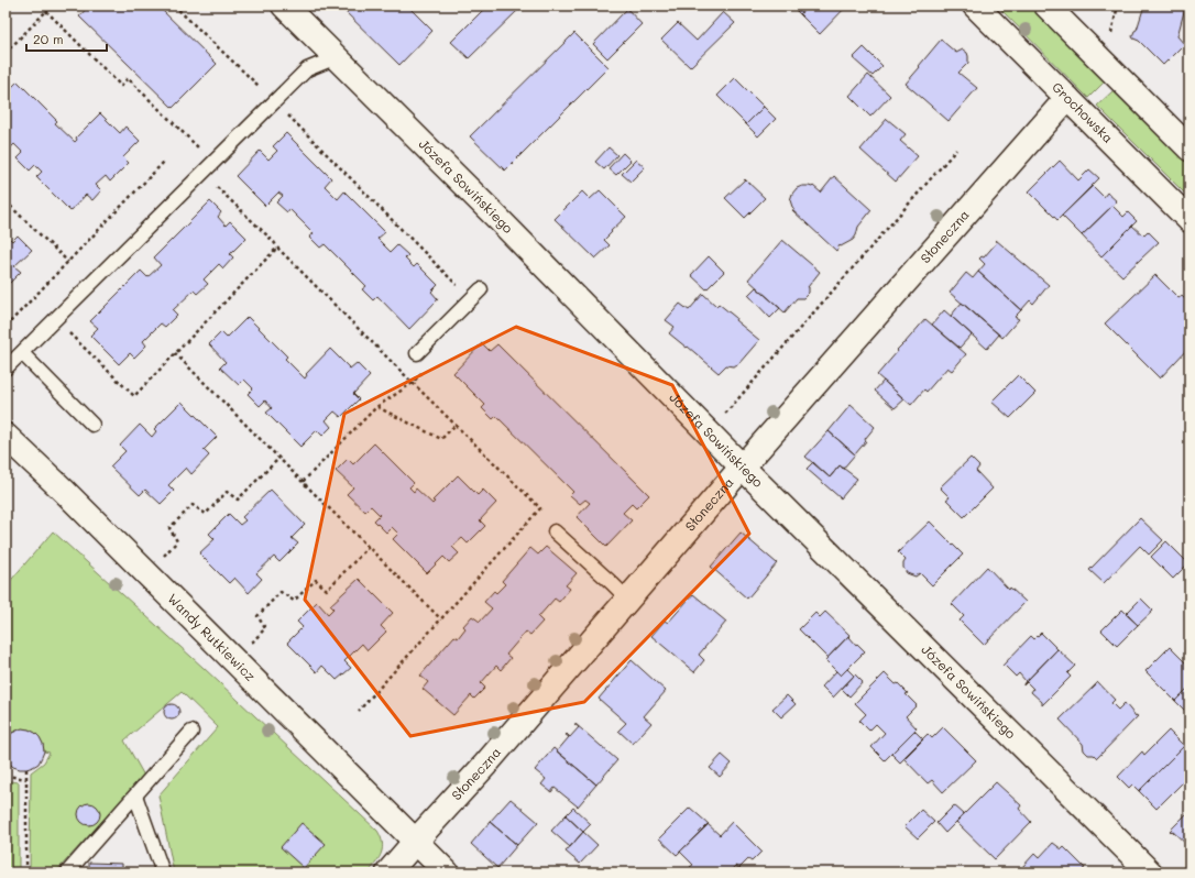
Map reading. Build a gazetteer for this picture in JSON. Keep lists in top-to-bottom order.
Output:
{
  "streets": {
    "street": [
      "Grochowska",
      "Józefa Sowińskiego",
      "Słoneczna",
      "Wandy Rutkiewicz"
    ]
  },
  "crossings": [
    ["Grochowska", "Słoneczna"],
    ["Józefa Sowińskiego", "Słoneczna"],
    ["Słoneczna", "Wandy Rutkiewicz"]
  ],
  "scale_bar": "20 m"
}
